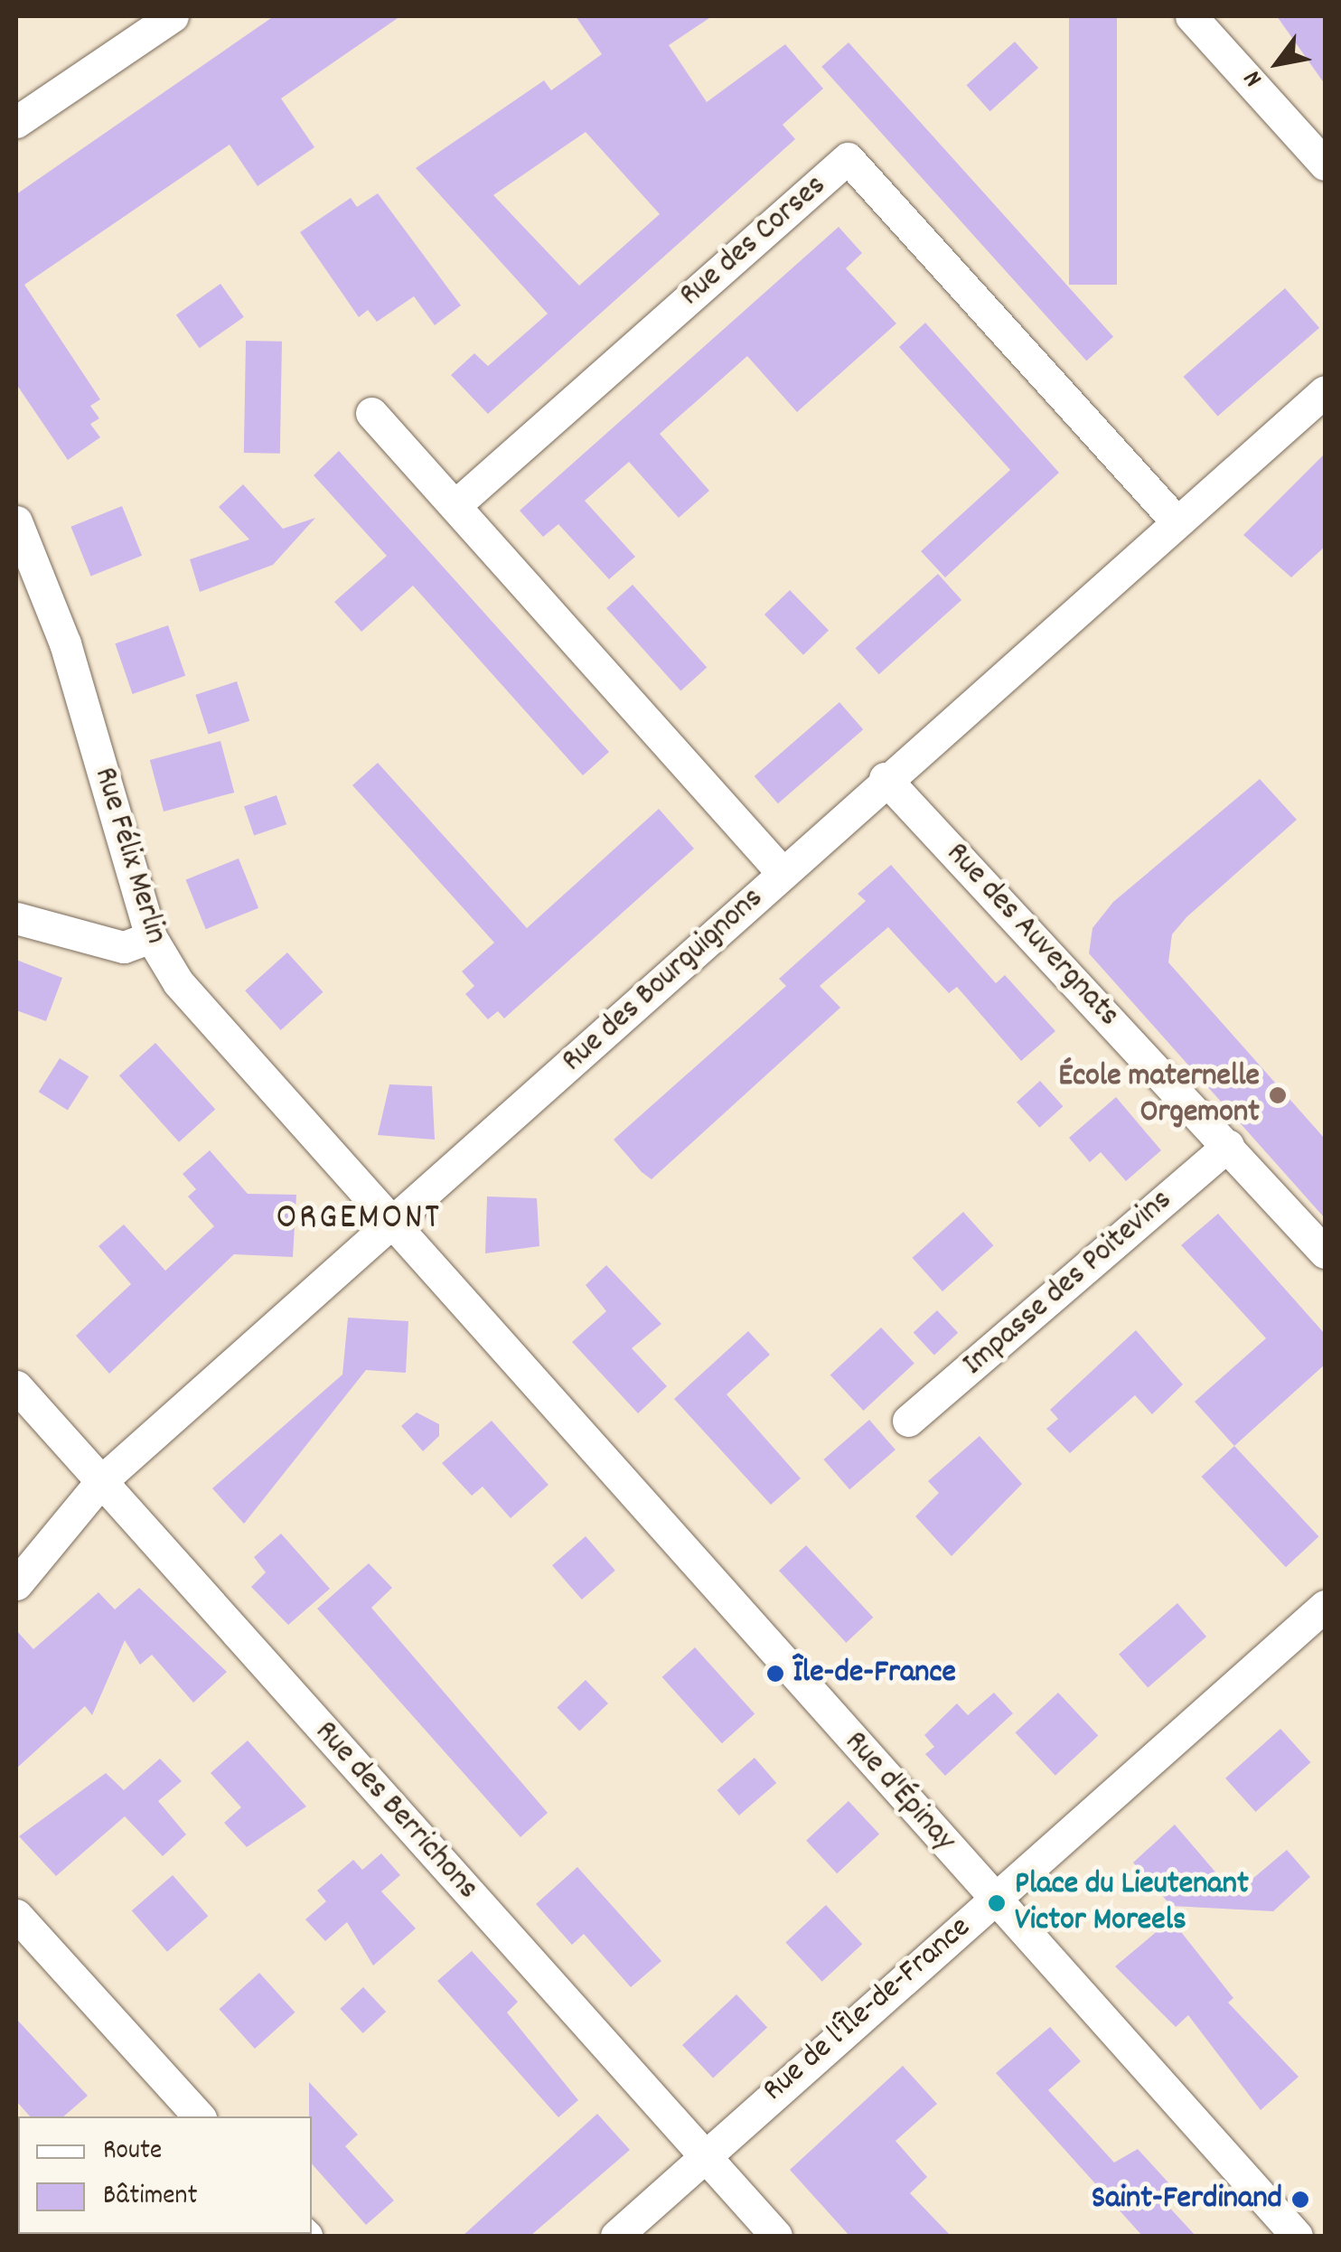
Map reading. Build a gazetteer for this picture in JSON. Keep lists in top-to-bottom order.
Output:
{
  "streets": {
    "street": [
      "Rue des Corses",
      "Rue Félix Merlin",
      "Rue des Auvergnats",
      "Rue des Bourguignons",
      "Impasse des Poitevins",
      "Rue d'Épinay",
      "Rue des Berrichons",
      "Rue de l'Île-de-France"
    ]
  },
  "crossings": [
    ["Rue des Corses", "Rue des Bourguignons"],
    ["Rue Félix Merlin", "Rue des Bourguignons"],
    ["Rue Félix Merlin", "Rue d'Épinay"],
    ["Rue des Auvergnats", "Rue des Bourguignons"],
    ["Rue des Auvergnats", "Impasse des Poitevins"],
    ["Rue des Bourguignons", "Rue d'Épinay"],
    ["Rue des Bourguignons", "Rue des Berrichons"],
    ["Rue d'Épinay", "Rue de l'Île-de-France"],
    ["Rue des Berrichons", "Rue de l'Île-de-France"]
  ],
  "districts": ["ORGEMONT"],
  "places": [
    "École maternelle Orgemont",
    "Île-de-France",
    "Place du Lieutenant Victor Moreels",
    "Saint-Ferdinand"
  ],
  "legend": ["Route", "Bâtiment"],
  "north": "bottom left"
}
